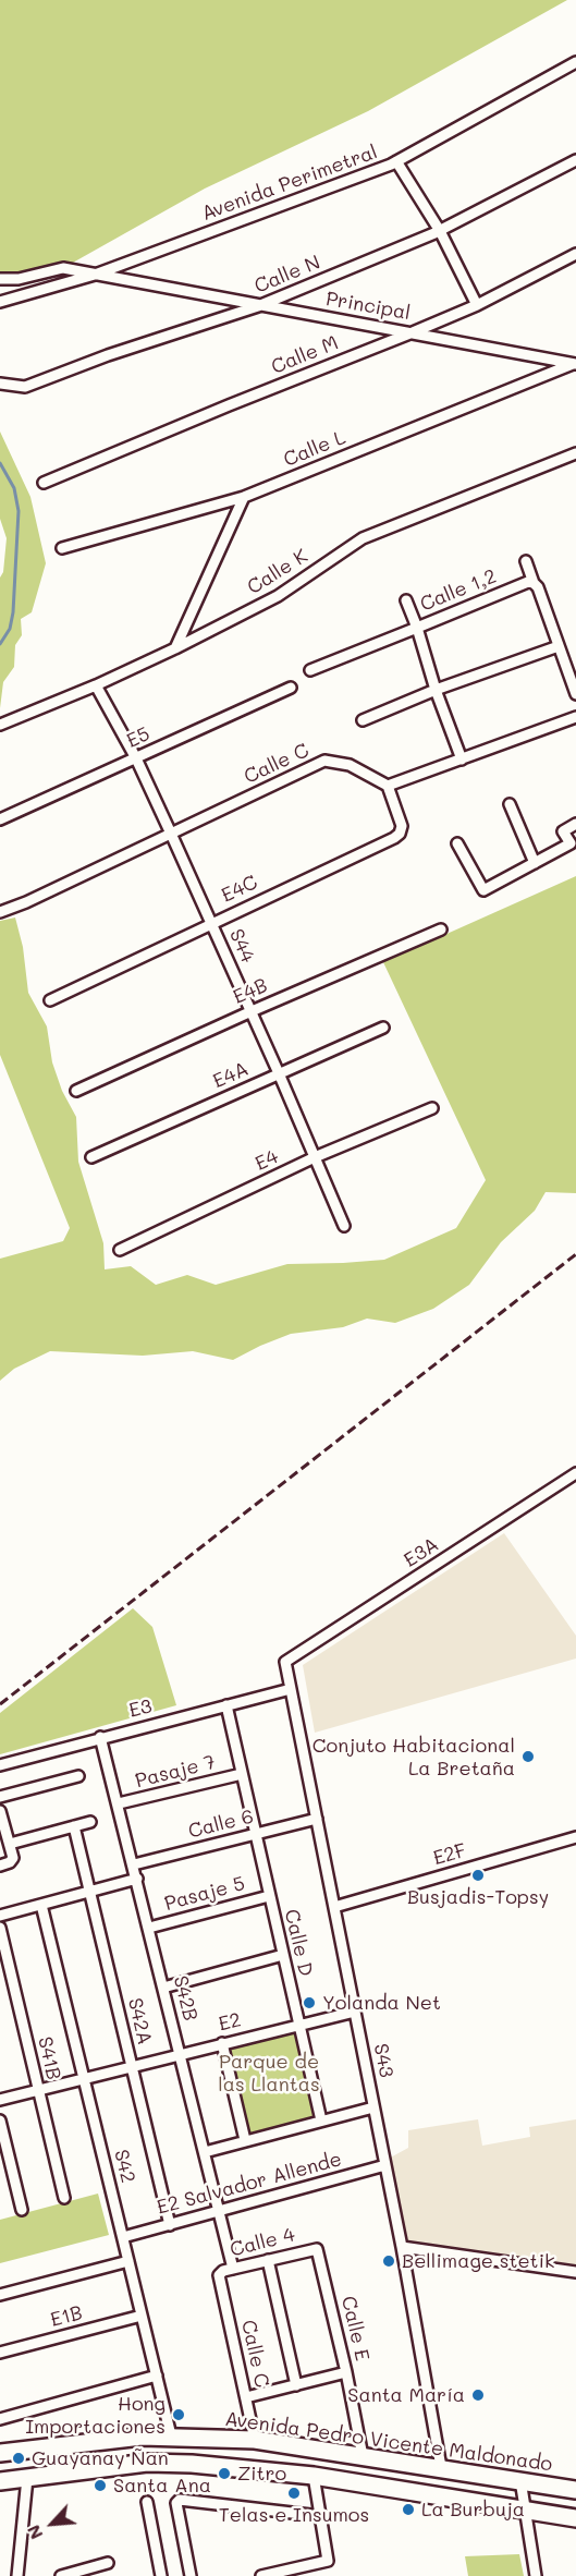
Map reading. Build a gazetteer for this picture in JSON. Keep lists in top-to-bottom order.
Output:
{
  "streets": {
    "main road": ["Avenida Pedro Vicente Maldonado"],
    "street": [
      "Avenida Perimetral",
      "Calle N",
      "Principal",
      "Calle M",
      "Calle L",
      "Calle K",
      "Calle 1,2",
      "E5",
      "Calle C",
      "E4C",
      "S44",
      "E4B",
      "E4A",
      "E4",
      "E3A",
      "E3",
      "Pasaje 7",
      "Calle 6",
      "E2F",
      "Pasaje 5",
      "Calle D",
      "S42B",
      "S42A",
      "E2",
      "S41B",
      "S43",
      "S42",
      "E2 Salvador Allende",
      "Calle 4",
      "E1B",
      "Calle E"
    ]
  },
  "crossings": [
    ["Avenida Perimetral", "Principal"],
    ["Calle N", "Principal"],
    ["Principal", "Calle M"],
    ["Principal", "Calle L"],
    ["Calle K", "S44"],
    ["E5", "S44"],
    ["Calle C", "E4C"],
    ["Calle C", "S44"],
    ["Calle C", "Calle 4"],
    ["Calle C", "Avenida Pedro Vicente Maldonado"],
    ["E4C", "S44"],
    ["S44", "E4B"],
    ["S44", "E4A"],
    ["S44", "E4"],
    ["E3A", "S43"],
    ["E3", "Calle D"],
    ["E3", "S42B"],
    ["E3", "S43"],
    ["Pasaje 7", "Calle D"],
    ["Pasaje 7", "S42B"],
    ["Calle 6", "Calle D"],
    ["Calle 6", "S42B"],
    ["Calle 6", "S43"],
    ["E2F", "S43"],
    ["Pasaje 5", "Calle D"],
    ["Pasaje 5", "S42B"],
    ["Calle D", "E2"],
    ["S42B", "E2"],
    ["S42B", "E2 Salvador Allende"],
    ["S42B", "Calle 4"],
    ["S42A", "E2"],
    ["S42A", "E2 Salvador Allende"],
    ["E2", "S41B"],
    ["E2", "S43"],
    ["E2", "S42"],
    ["S43", "E2 Salvador Allende"],
    ["S43", "Avenida Pedro Vicente Maldonado"],
    ["S42", "E2 Salvador Allende"],
    ["S42", "E1B"],
    ["S42", "Avenida Pedro Vicente Maldonado"],
    ["Calle 4", "Calle E"],
    ["Calle E", "Avenida Pedro Vicente Maldonado"]
  ],
  "parks": ["Parque de las Llantas"],
  "places": [
    "Conjuto Habitacional La Bretaña",
    "Busjadis-Topsy",
    "Yolanda Net",
    "Bellimage stetik",
    "Santa María",
    "Hong Importaciones",
    "Guayanay Ñan",
    "Zitro",
    "Santa Ana",
    "Telas e Insumos",
    "La Burbuja"
  ],
  "north": "bottom left"
}
